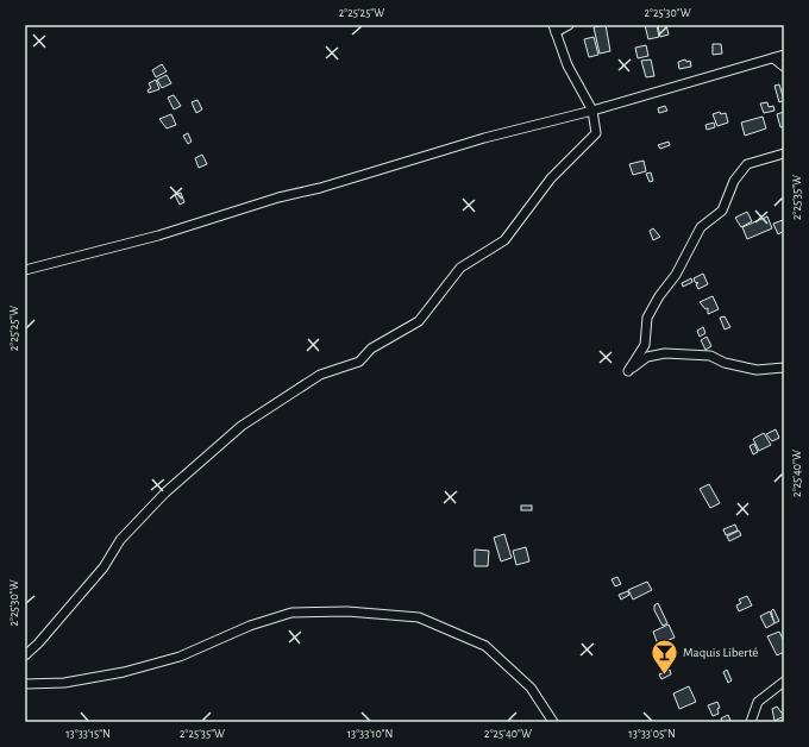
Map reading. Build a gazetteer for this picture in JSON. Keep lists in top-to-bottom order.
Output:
{
  "places": {
    "bar": ["Maquis Liberté"]
  },
  "coordinates": [
    "2°25'25\"W",
    "2°25'30\"W",
    "2°25'35\"W",
    "2°25'40\"W",
    "13°33'15\"N",
    "13°33'10\"N",
    "13°33'05\"N"
  ]
}
